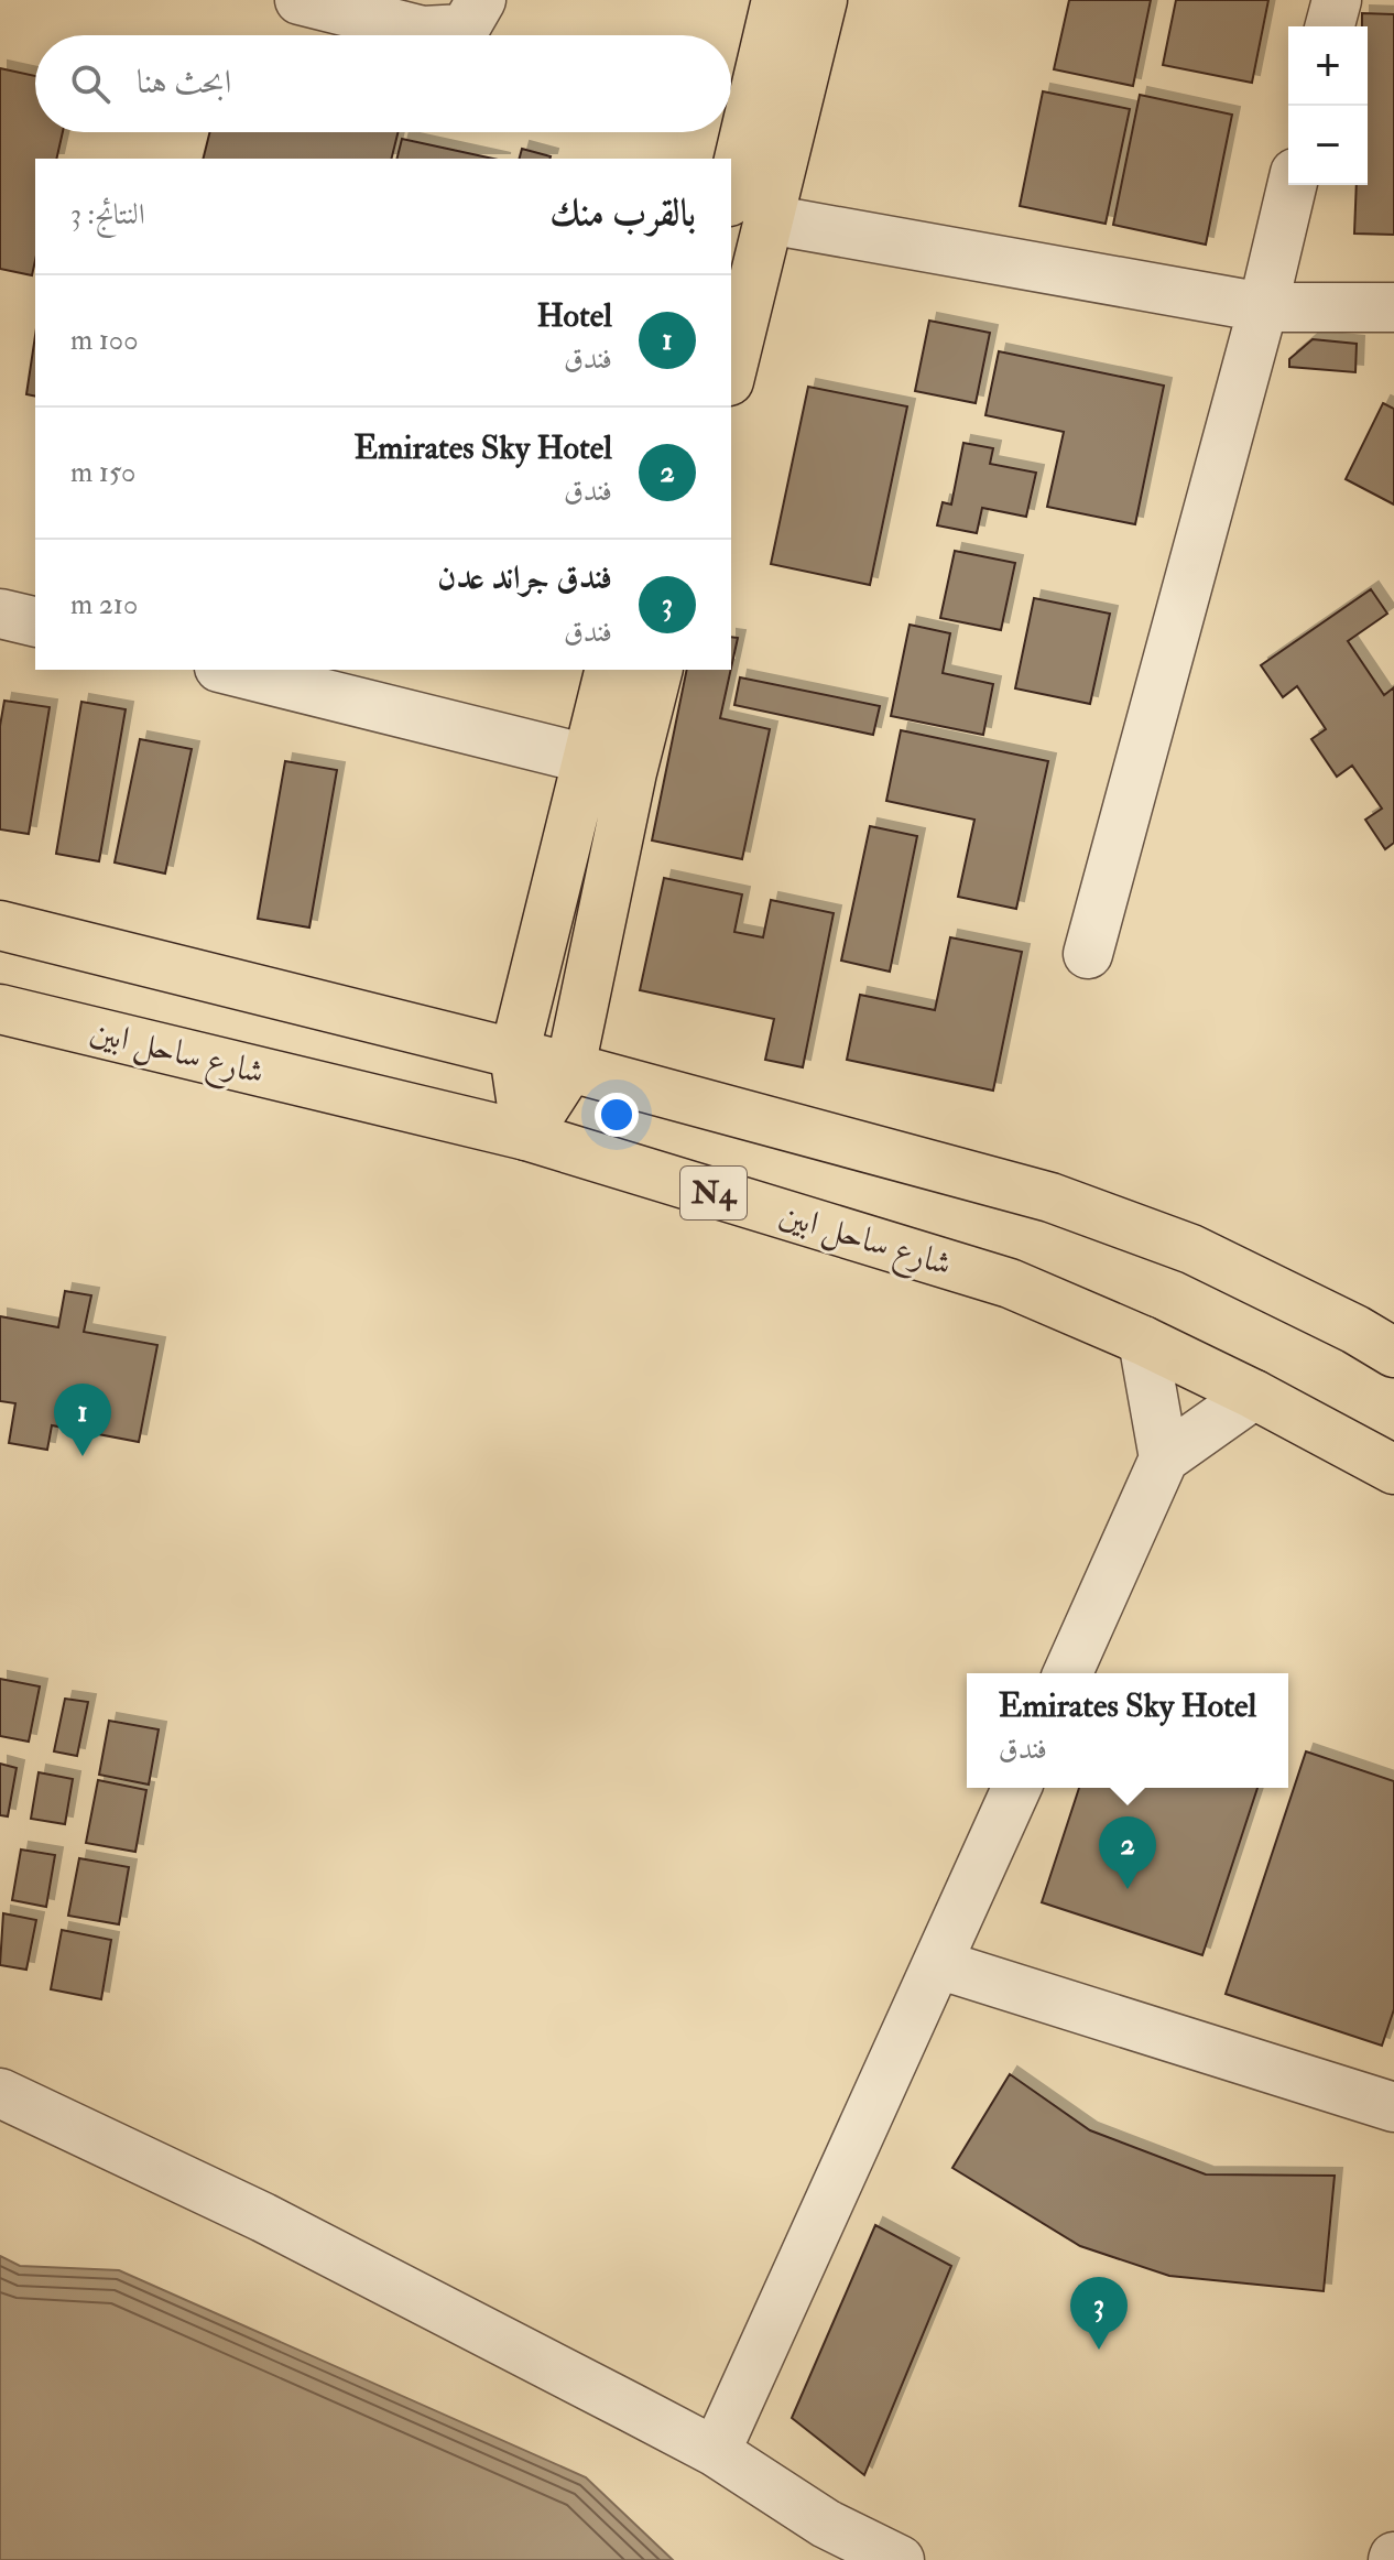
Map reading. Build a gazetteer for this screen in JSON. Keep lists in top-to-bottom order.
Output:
{
  "streets": {
    "main road": ["شارع ساحل ابين", "N4"]
  },
  "page": {
    "map_buttons": ["+", "−"],
    "search": "ابحث هنا",
    "heading": ["بالقرب منك", "النتائج: 3"],
    "list": [
      {
        "mark": "1",
        "name": "Hotel",
        "note": "فندق",
        "value": "100 m"
      },
      {
        "mark": "2",
        "name": "Emirates Sky Hotel",
        "note": "فندق",
        "value": "150 m"
      },
      {
        "mark": "3",
        "name": "فندق جراند عدن",
        "note": "فندق",
        "value": "210 m"
      }
    ],
    "pins": ["1", "2", "3"],
    "popup": ["Emirates Sky Hotel", "فندق"]
  }
}
